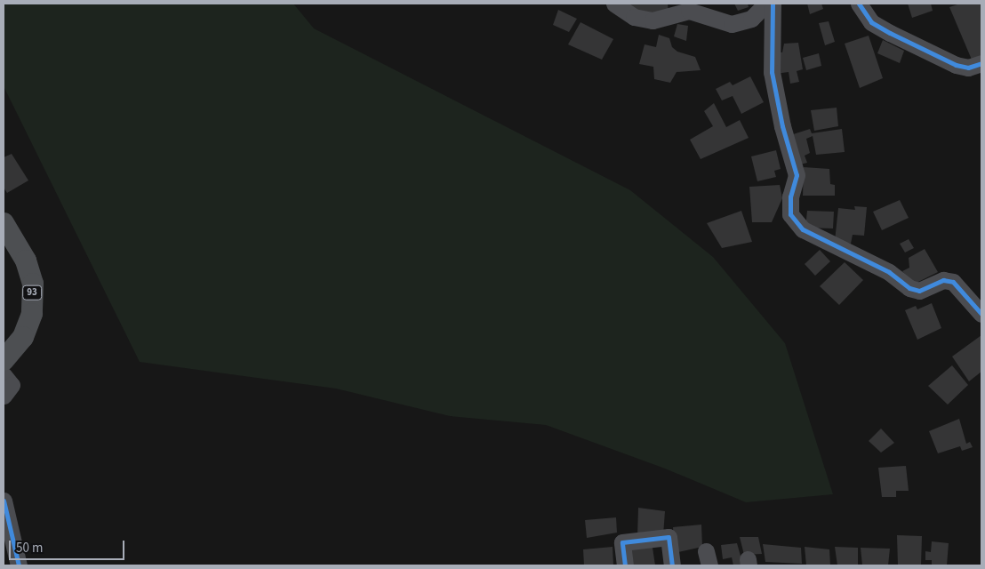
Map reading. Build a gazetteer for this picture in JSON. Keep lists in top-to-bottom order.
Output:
{
  "streets": {
    "main road": ["93"]
  },
  "scale_bar": "50 m"
}
